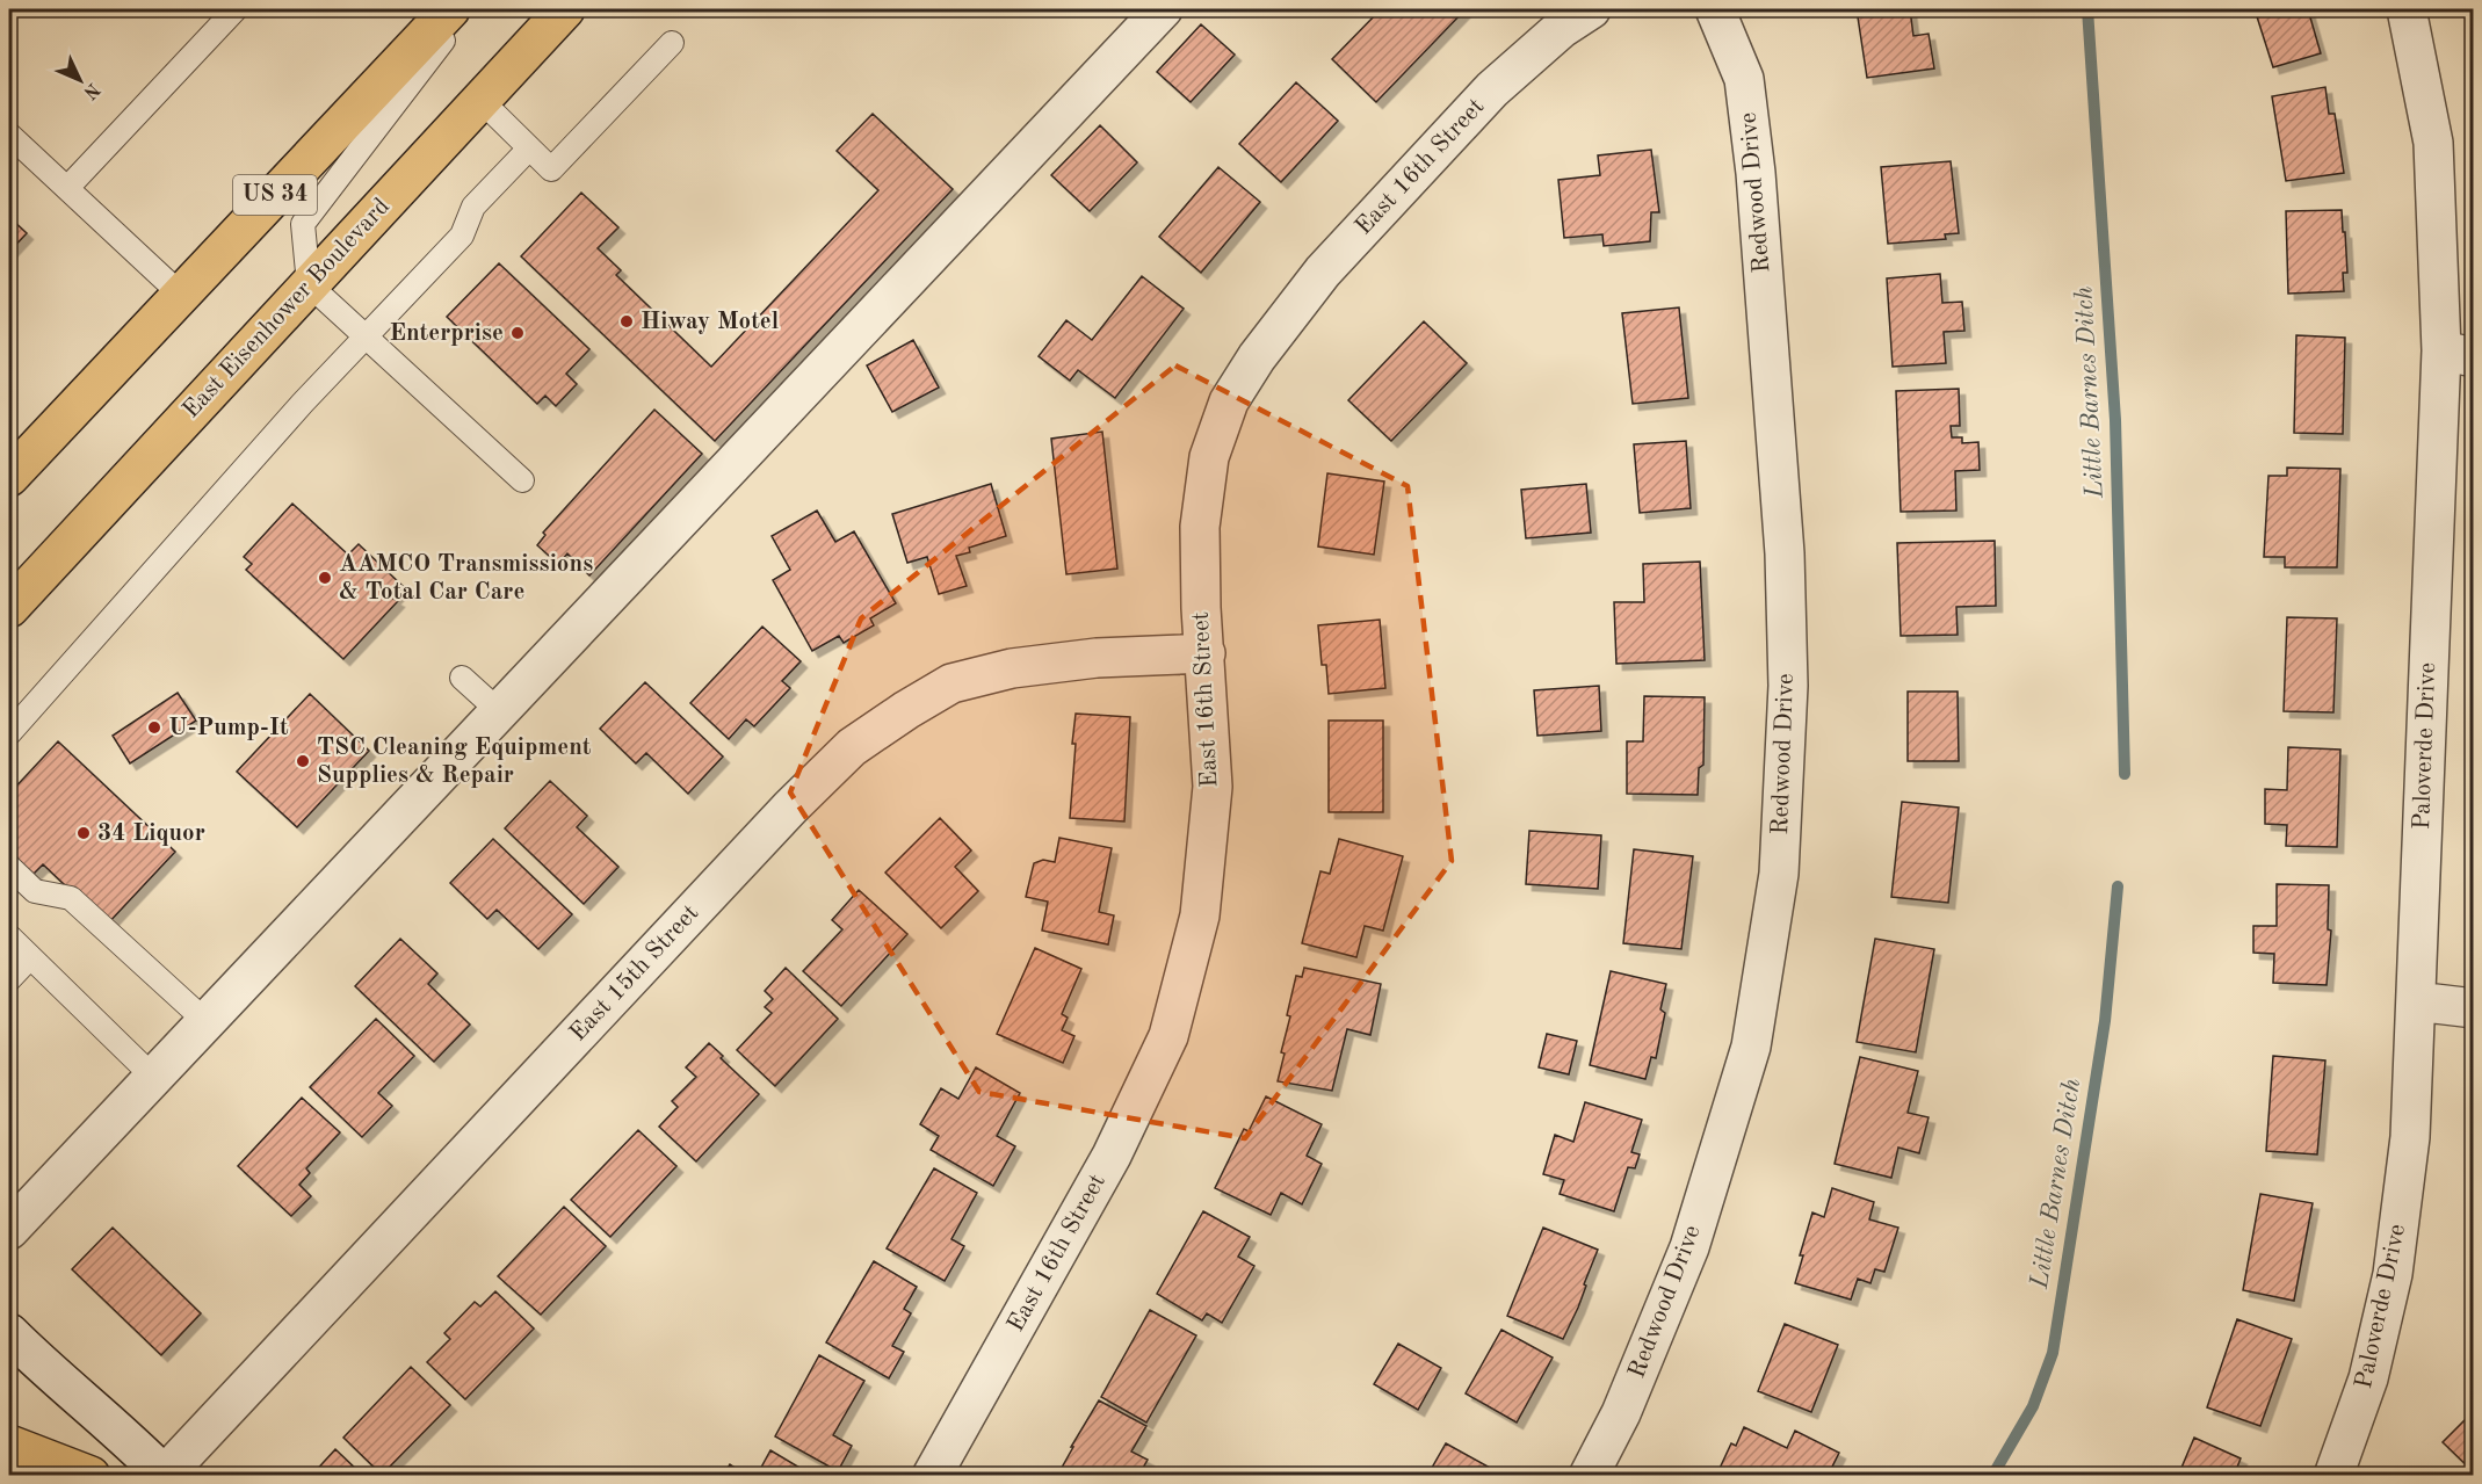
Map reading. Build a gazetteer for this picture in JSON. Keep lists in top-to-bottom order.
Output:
{
  "streets": {
    "highway": ["US 34", "East Eisenhower Boulevard"],
    "street": [
      "East 16th Street",
      "Redwood Drive",
      "Paloverde Drive",
      "East 15th Street"
    ]
  },
  "crossings": [
    ["East 16th Street", "East 15th Street"]
  ],
  "water": ["Little Barnes Ditch"],
  "places": [
    "Hiway Motel",
    "Enterprise",
    "AAMCO Transmissions & Total Car Care",
    "U-Pump-It",
    "TSC Cleaning Equipment Supplies & Repair",
    "34 Liquor"
  ],
  "north": "bottom right"
}
